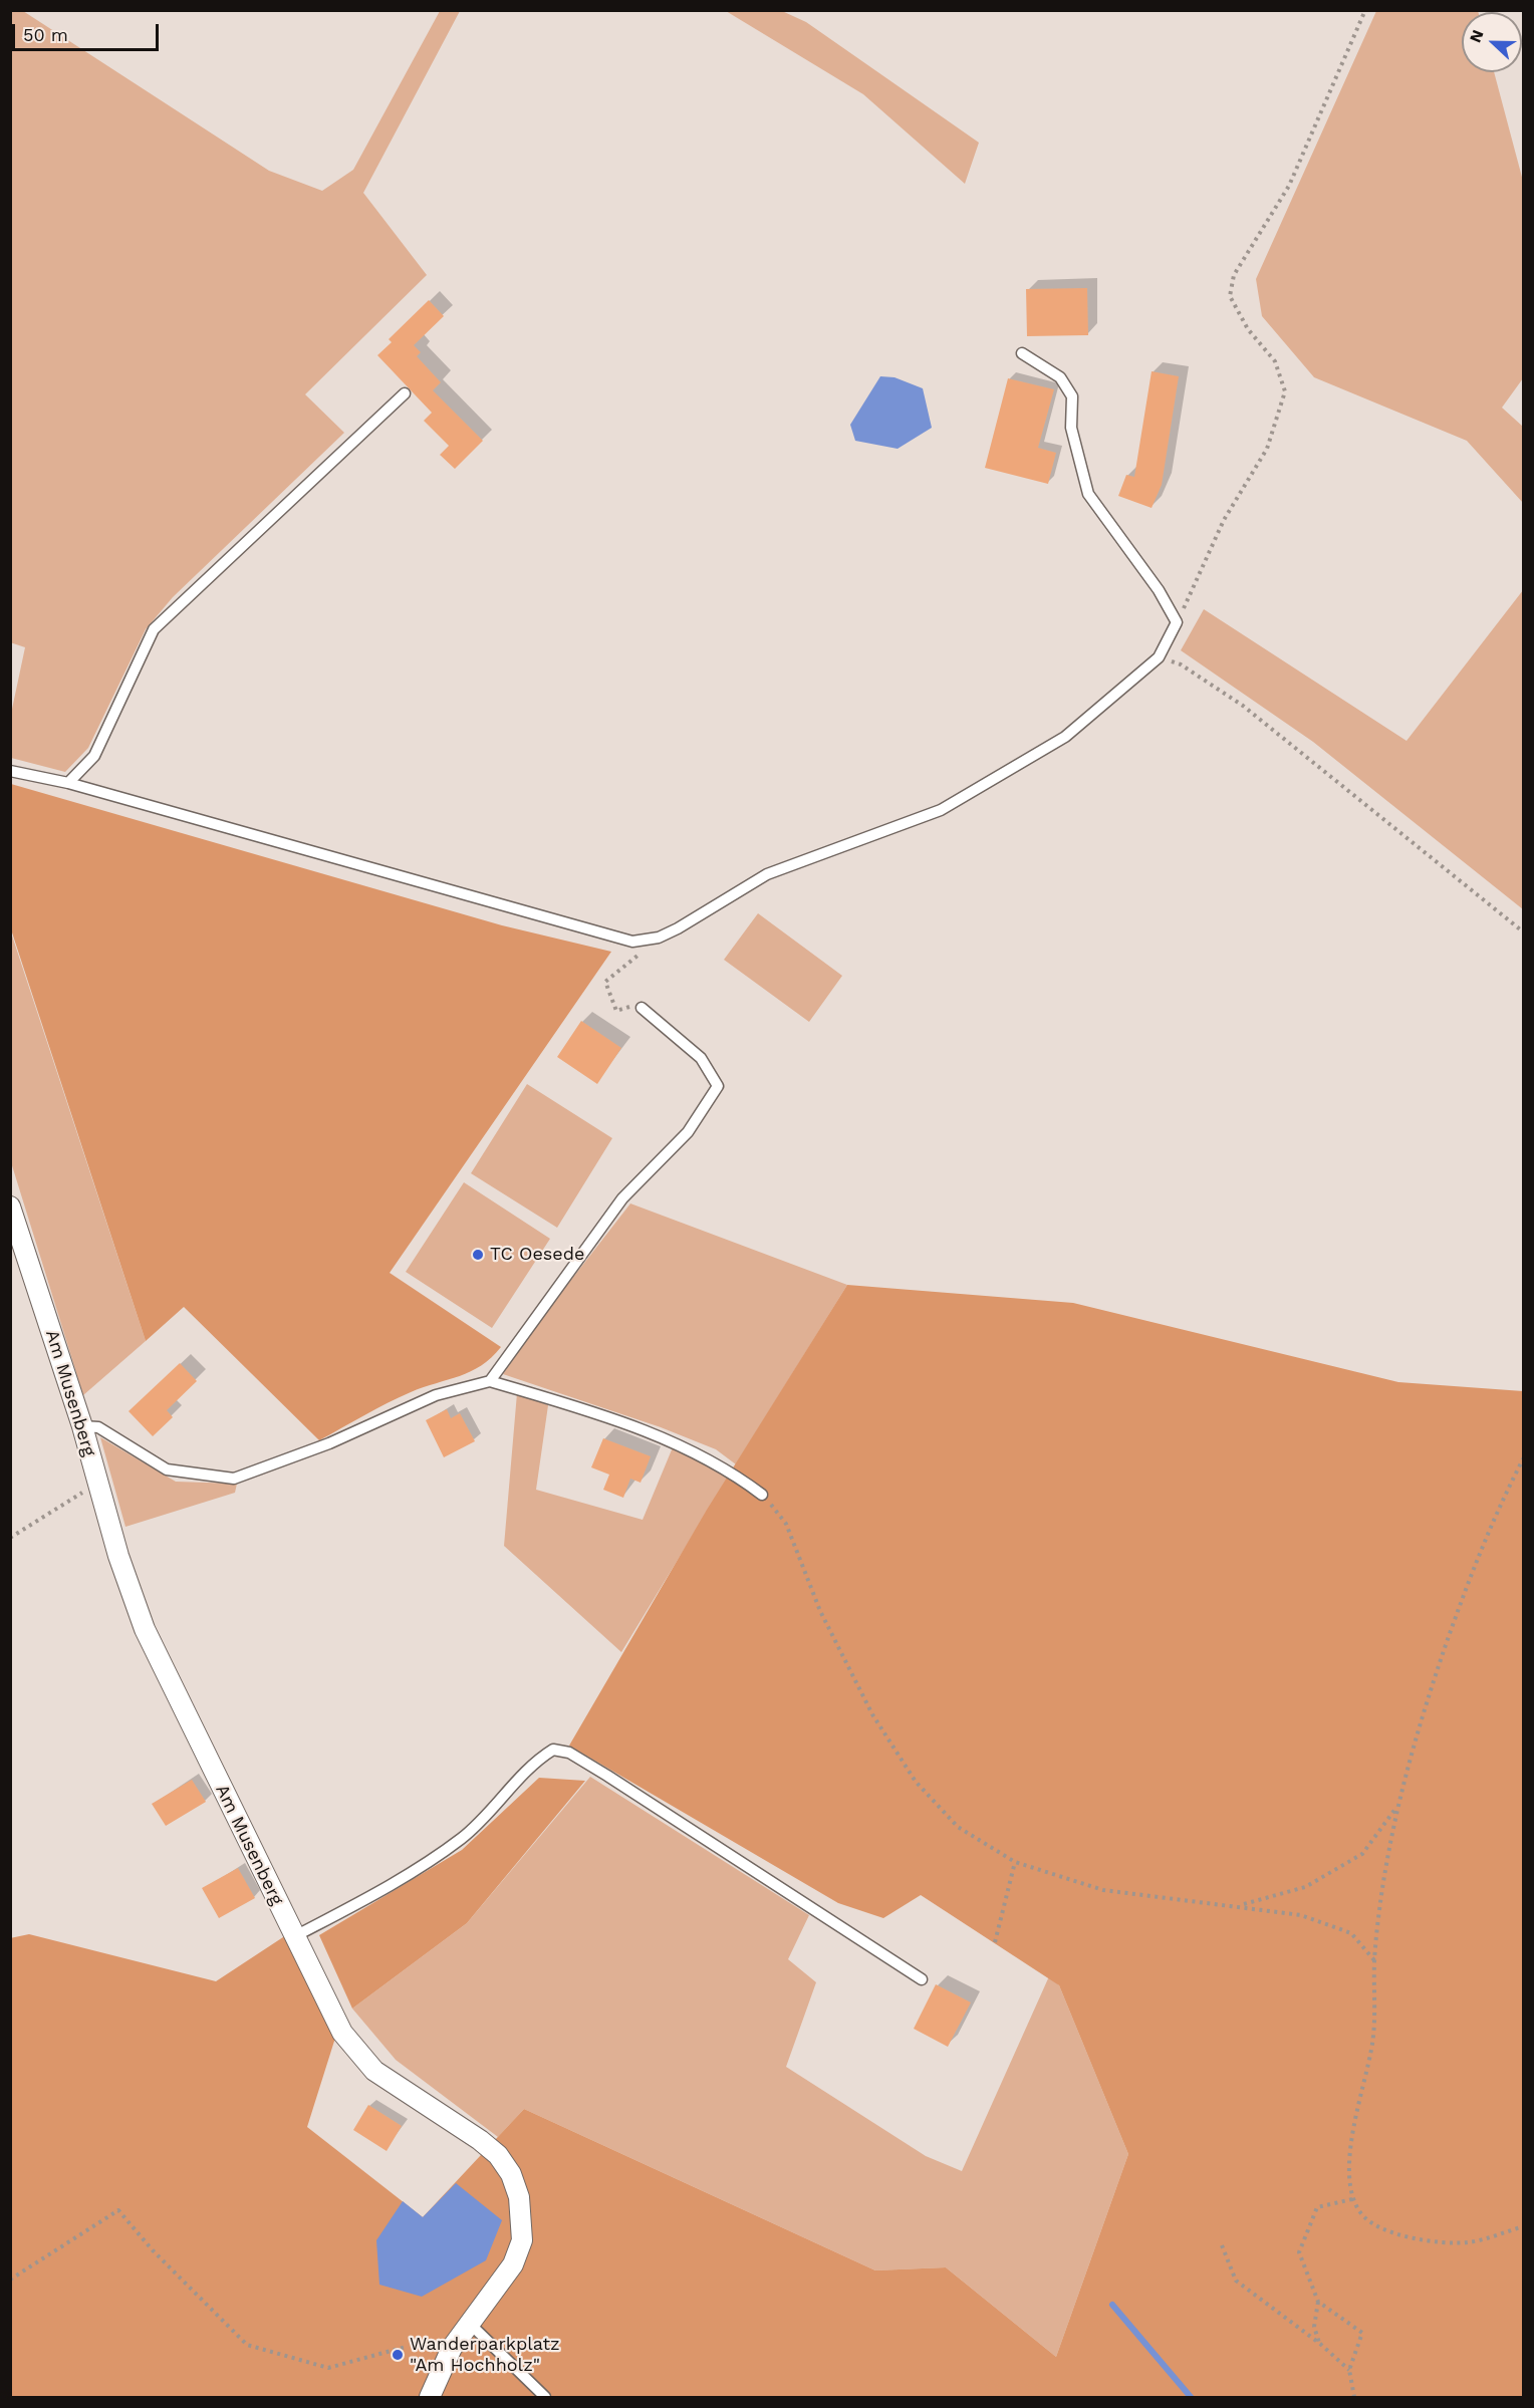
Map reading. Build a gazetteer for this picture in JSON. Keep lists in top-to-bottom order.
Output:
{
  "streets": {
    "street": ["Am Musenberg"]
  },
  "places": ["TC Oesede", "Wanderparkplatz \"Am Hochholz\""],
  "scale_bar": "50 m",
  "north": "left"
}
